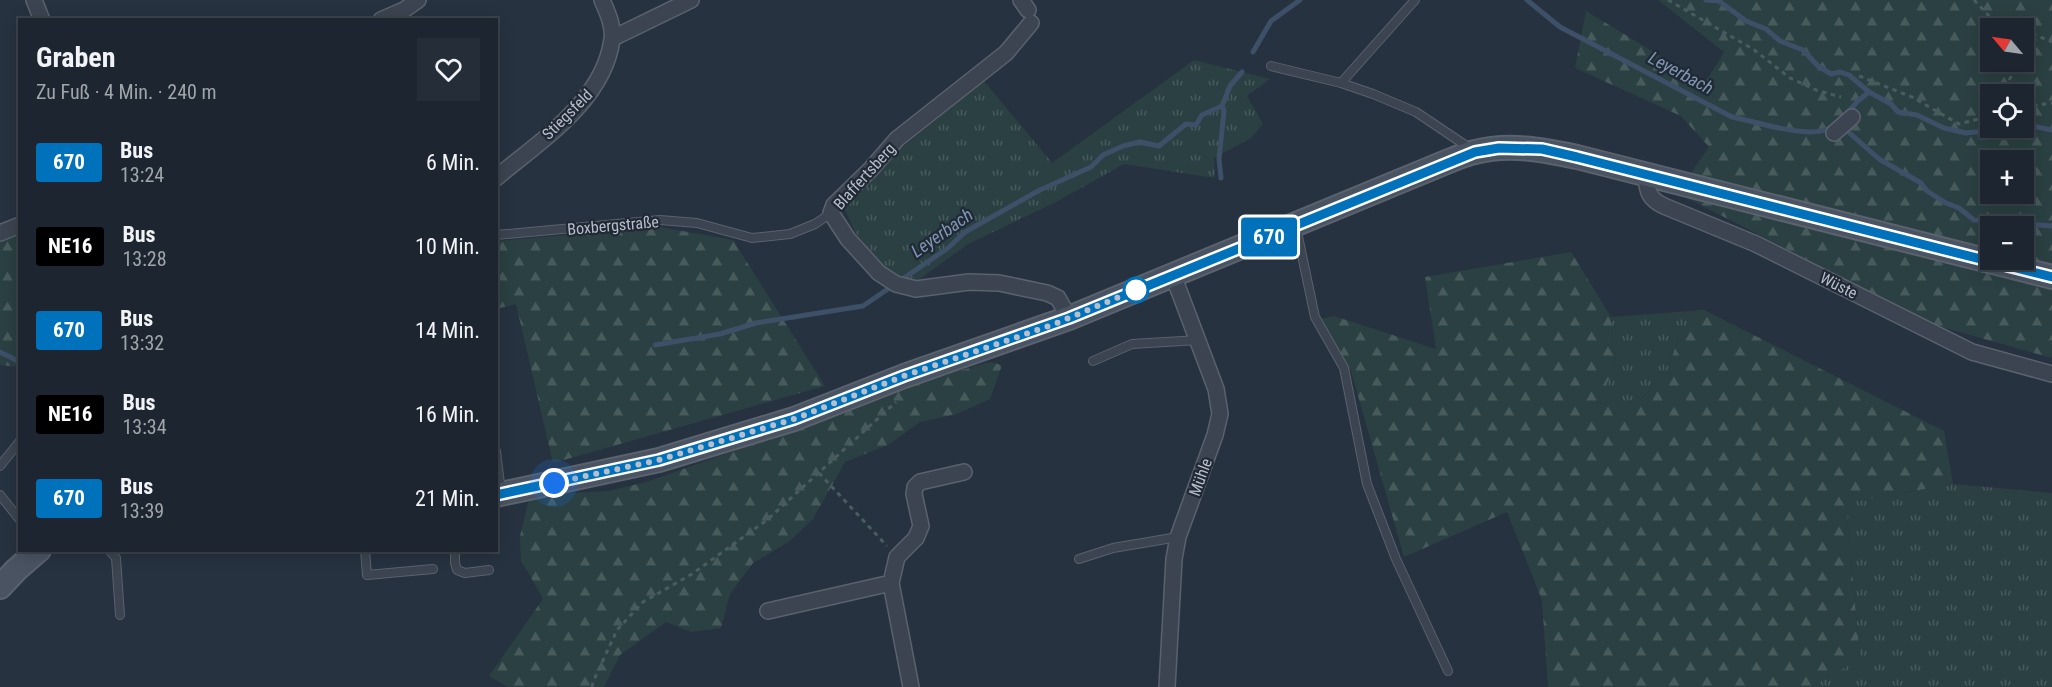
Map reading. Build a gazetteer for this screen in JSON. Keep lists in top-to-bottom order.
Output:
{
  "streets": {
    "street": [
      "Stiegsfeld",
      "Blaffertsberg",
      "Wüste",
      "Mühle"
    ],
    "lane": ["Boxbergstraße"]
  },
  "crossings": [
    ["Blaffertsberg", "Boxbergstraße"]
  ],
  "water": ["Leyerbach"],
  "lines": ["bus line 670"],
  "north": "top left",
  "page": {
    "on_map": "670",
    "map_buttons": ["+", "−"],
    "heading": ["Graben", "Zu Fuß · 4 Min. · 240 m"],
    "list": [
      {
        "mark": "670",
        "name": "Bus",
        "note": "13:24",
        "value": "6 Min."
      },
      {
        "mark": "NE16",
        "name": "Bus",
        "note": "13:28",
        "value": "10 Min."
      },
      {
        "mark": "670",
        "name": "Bus",
        "note": "13:32",
        "value": "14 Min."
      },
      {
        "mark": "NE16",
        "name": "Bus",
        "note": "13:34",
        "value": "16 Min."
      },
      {
        "mark": "670",
        "name": "Bus",
        "note": "13:39",
        "value": "21 Min."
      }
    ]
  }
}
